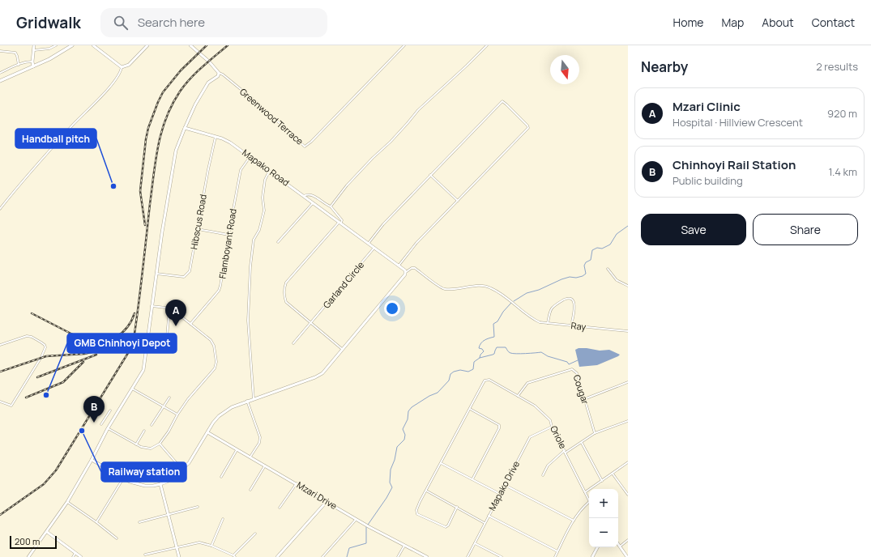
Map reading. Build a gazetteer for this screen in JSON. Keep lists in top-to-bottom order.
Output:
{
  "streets": {
    "street": [
      "Greenwood Terrace",
      "Mapako Road",
      "Hibscus Road",
      "Flamboyant Road",
      "Garland Circle",
      "Ray",
      "Cougar",
      "Oriole",
      "Mapako Drive",
      "Mzari Drive"
    ]
  },
  "crossings": [
    ["Mapako Road", "Hibscus Road"],
    ["Mapako Road", "Flamboyant Road"],
    ["Mapako Road", "Garland Circle"],
    ["Mapako Road", "Ray"],
    ["Cougar", "Oriole"],
    ["Oriole", "Mapako Drive"]
  ],
  "places": ["Handball pitch", "GMB Chinhoyi Depot", "Railway station"],
  "scale_bar": "200 m",
  "north": "bottom",
  "page": {
    "header": "Gridwalk",
    "search": "Search here",
    "nav": [
      "Home",
      "Map",
      "About",
      "Contact"
    ],
    "heading": ["Nearby", "2 results"],
    "list": [
      {
        "mark": "A",
        "name": "Mzari Clinic",
        "note": "Hospital · Hillview Crescent",
        "value": "920 m"
      },
      {
        "mark": "B",
        "name": "Chinhoyi Rail Station",
        "note": "Public building",
        "value": "1.4 km"
      }
    ],
    "buttons": ["Save", "Share"],
    "pins": ["A", "B"],
    "map_buttons": ["+", "−"],
    "scale": "200 m"
  }
}
